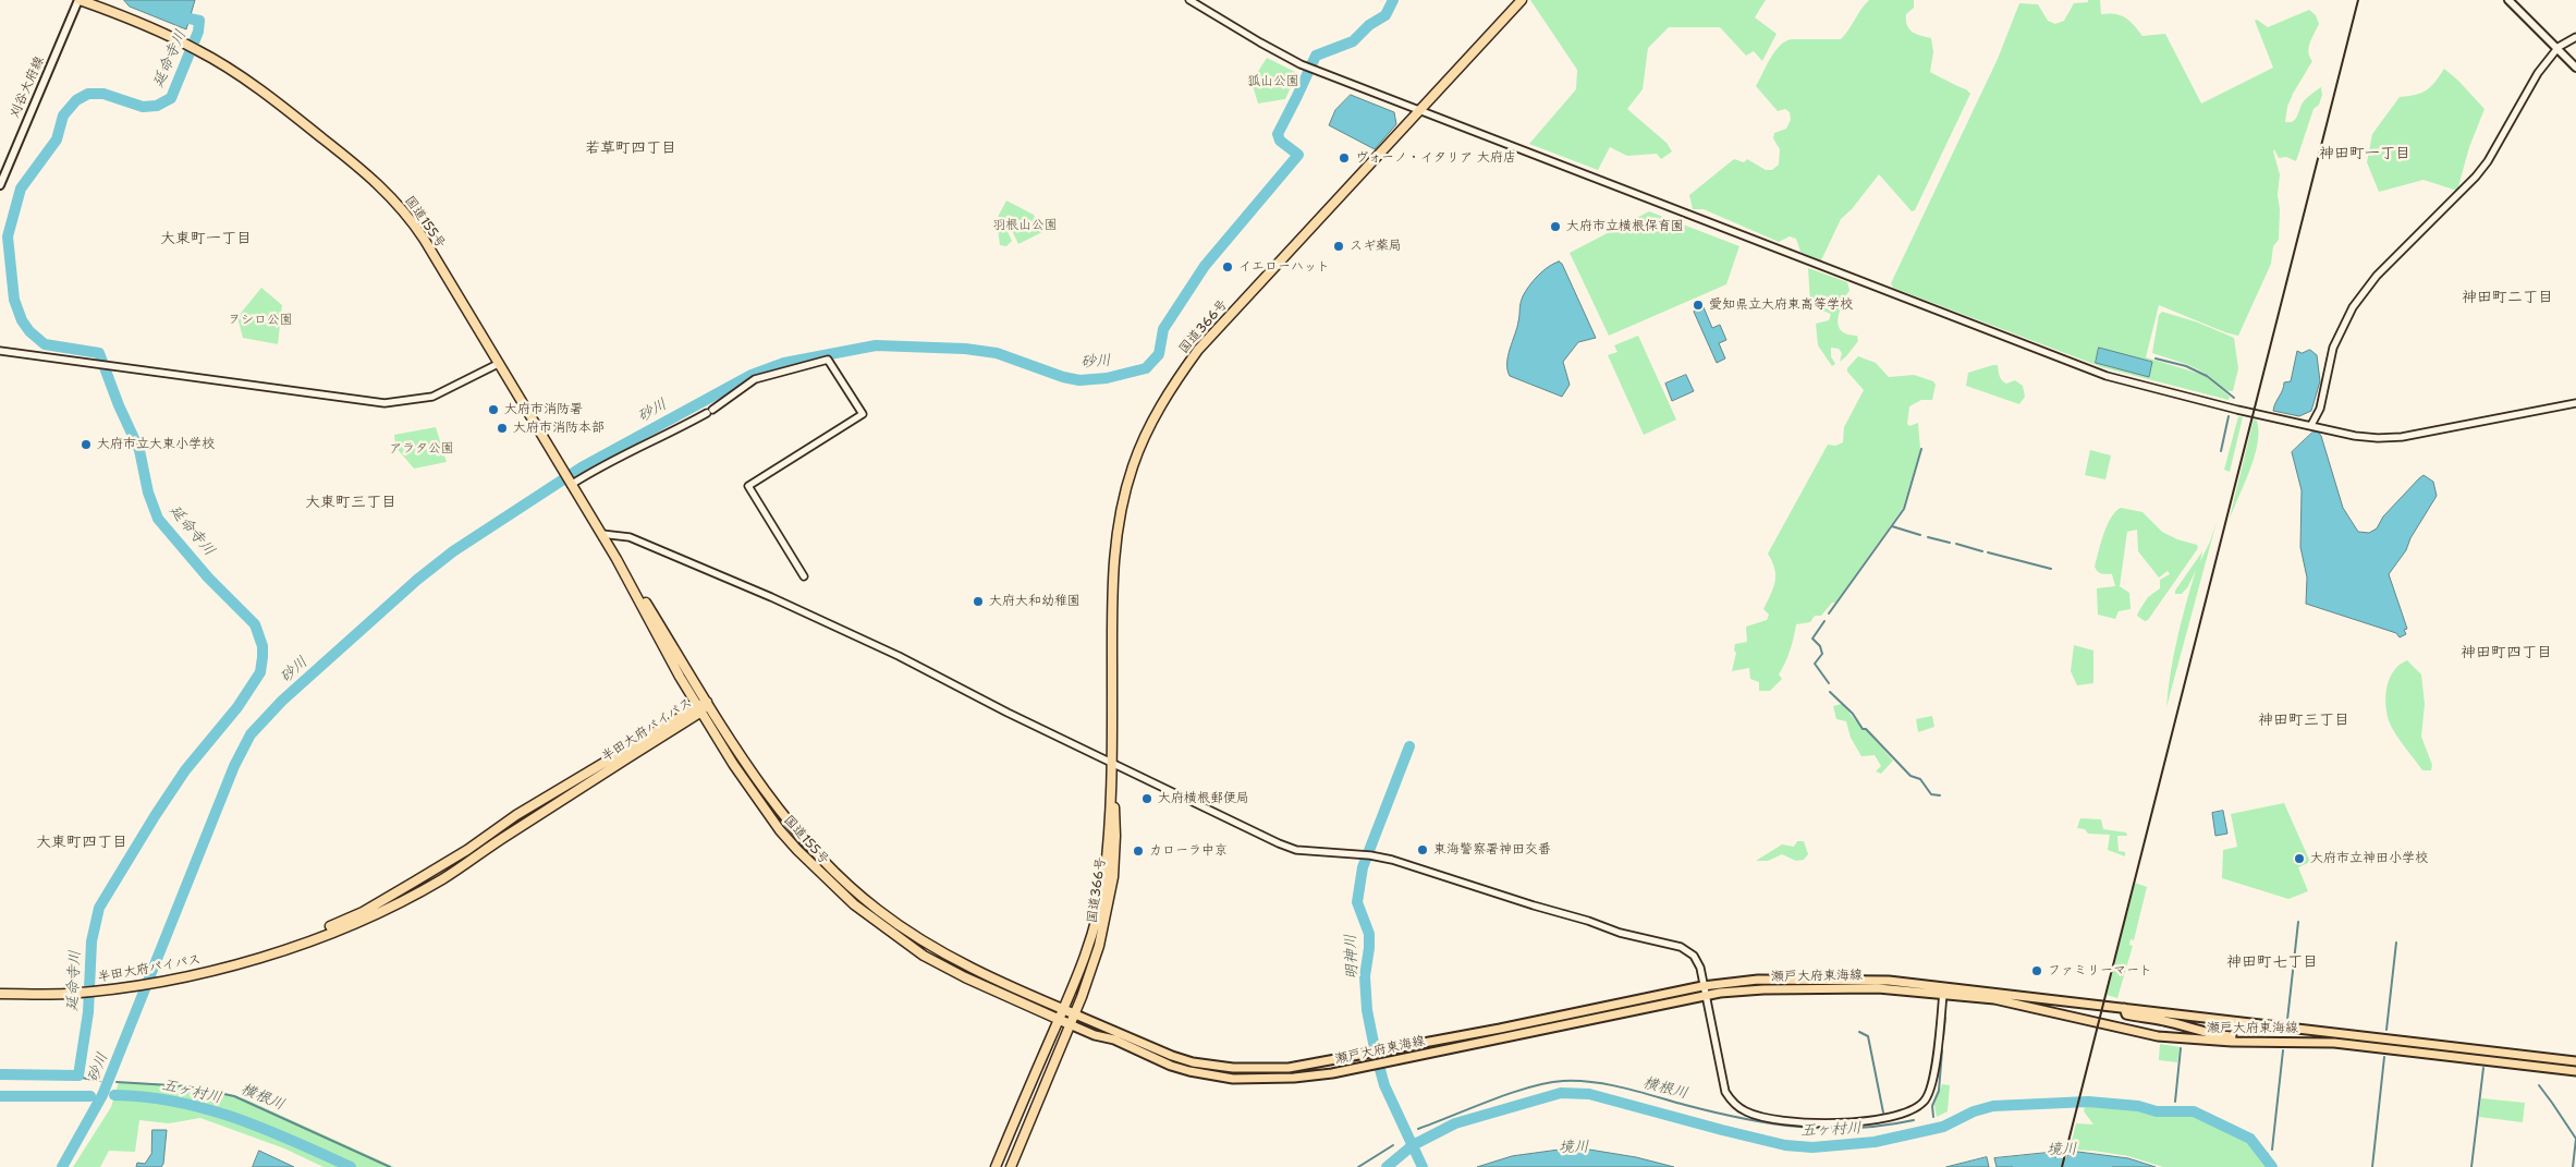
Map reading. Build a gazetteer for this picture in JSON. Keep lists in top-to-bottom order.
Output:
{
  "streets": {
    "highway": ["国道155号", "国道366号", "半田大府パイパス"],
    "main road": ["刈谷大府線", "瀬戸大府東海線"]
  },
  "crossings": [
    ["刈谷大府線", "国道155号"],
    ["国道155号", "国道366号"],
    ["国道155号", "半田大府パイパス"],
    ["国道155号", "瀬戸大府東海線"],
    ["国道366号", "瀬戸大府東海線"]
  ],
  "districts": [
    "若草町四丁目",
    "神田町一丁目",
    "大東町一丁目",
    "神田町二丁目",
    "大東町三丁目",
    "神田町四丁目",
    "神田町三丁目",
    "大東町四丁目",
    "神田町七丁目"
  ],
  "water": [
    "延命寺川",
    "砂川",
    "明神川",
    "横根川",
    "五ヶ村川",
    "境川"
  ],
  "parks": [
    "狐山公園",
    "羽根山公園",
    "ヲシロ公園",
    "アラタ公園"
  ],
  "places": [
    "ヴォーノ・イタリア 大府店",
    "大府市立横根保育園",
    "スギ薬局",
    "イエローハット",
    "愛知県立大府東高等学校",
    "大府市消防署",
    "大府市消防本部",
    "大府市立大東小学校",
    "大府大和幼稚園",
    "大府横根郵便局",
    "東海警察署神田交番",
    "カローラ中京",
    "大府市立神田小学校",
    "ファミリーマート"
  ]
}
